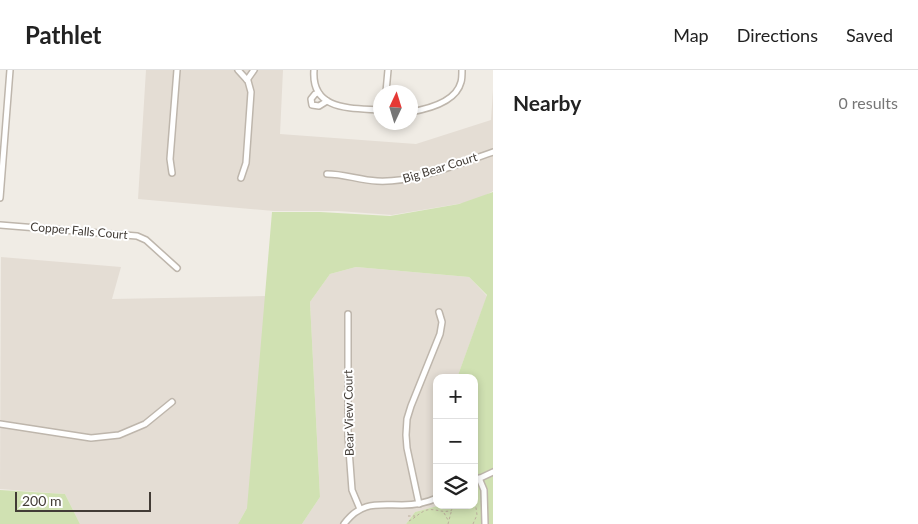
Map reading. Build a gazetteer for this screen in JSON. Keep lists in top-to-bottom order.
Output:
{
  "streets": {
    "street": ["Big Bear Court", "Copper Falls Court", "Bear View Court"]
  },
  "scale_bar": "200 m",
  "north": "top",
  "page": {
    "header": "Pathlet",
    "nav": ["Map", "Directions", "Saved"],
    "heading": ["Nearby", "0 results"],
    "map_buttons": ["+", "−"],
    "scale": "200 m"
  }
}
